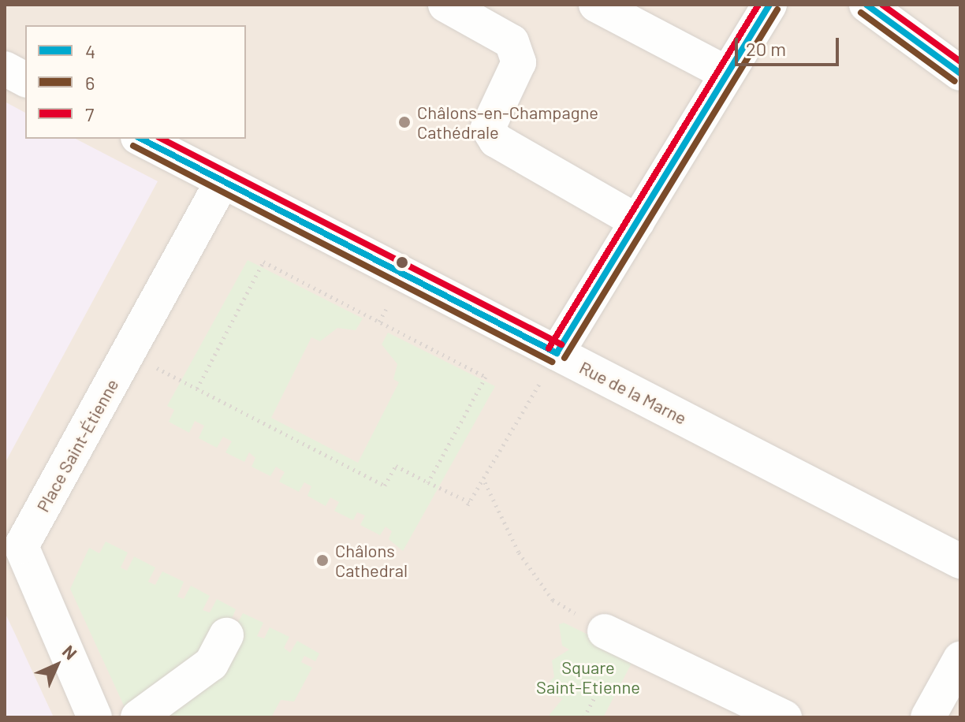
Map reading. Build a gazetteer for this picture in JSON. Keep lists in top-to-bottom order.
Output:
{
  "streets": {
    "street": ["Rue de la Marne", "Place Saint-Étienne"]
  },
  "crossings": [
    ["Rue de la Marne", "Place Saint-Étienne"]
  ],
  "parks": ["Square Saint-Etienne"],
  "places": ["Châlons-en-Champagne Cathédrale", "Châlons Cathedral"],
  "lines": ["transit line 4", "transit line 7", "transit line 6"],
  "legend": ["4", "6", "7"],
  "scale_bar": "20 m",
  "north": "top right"
}
